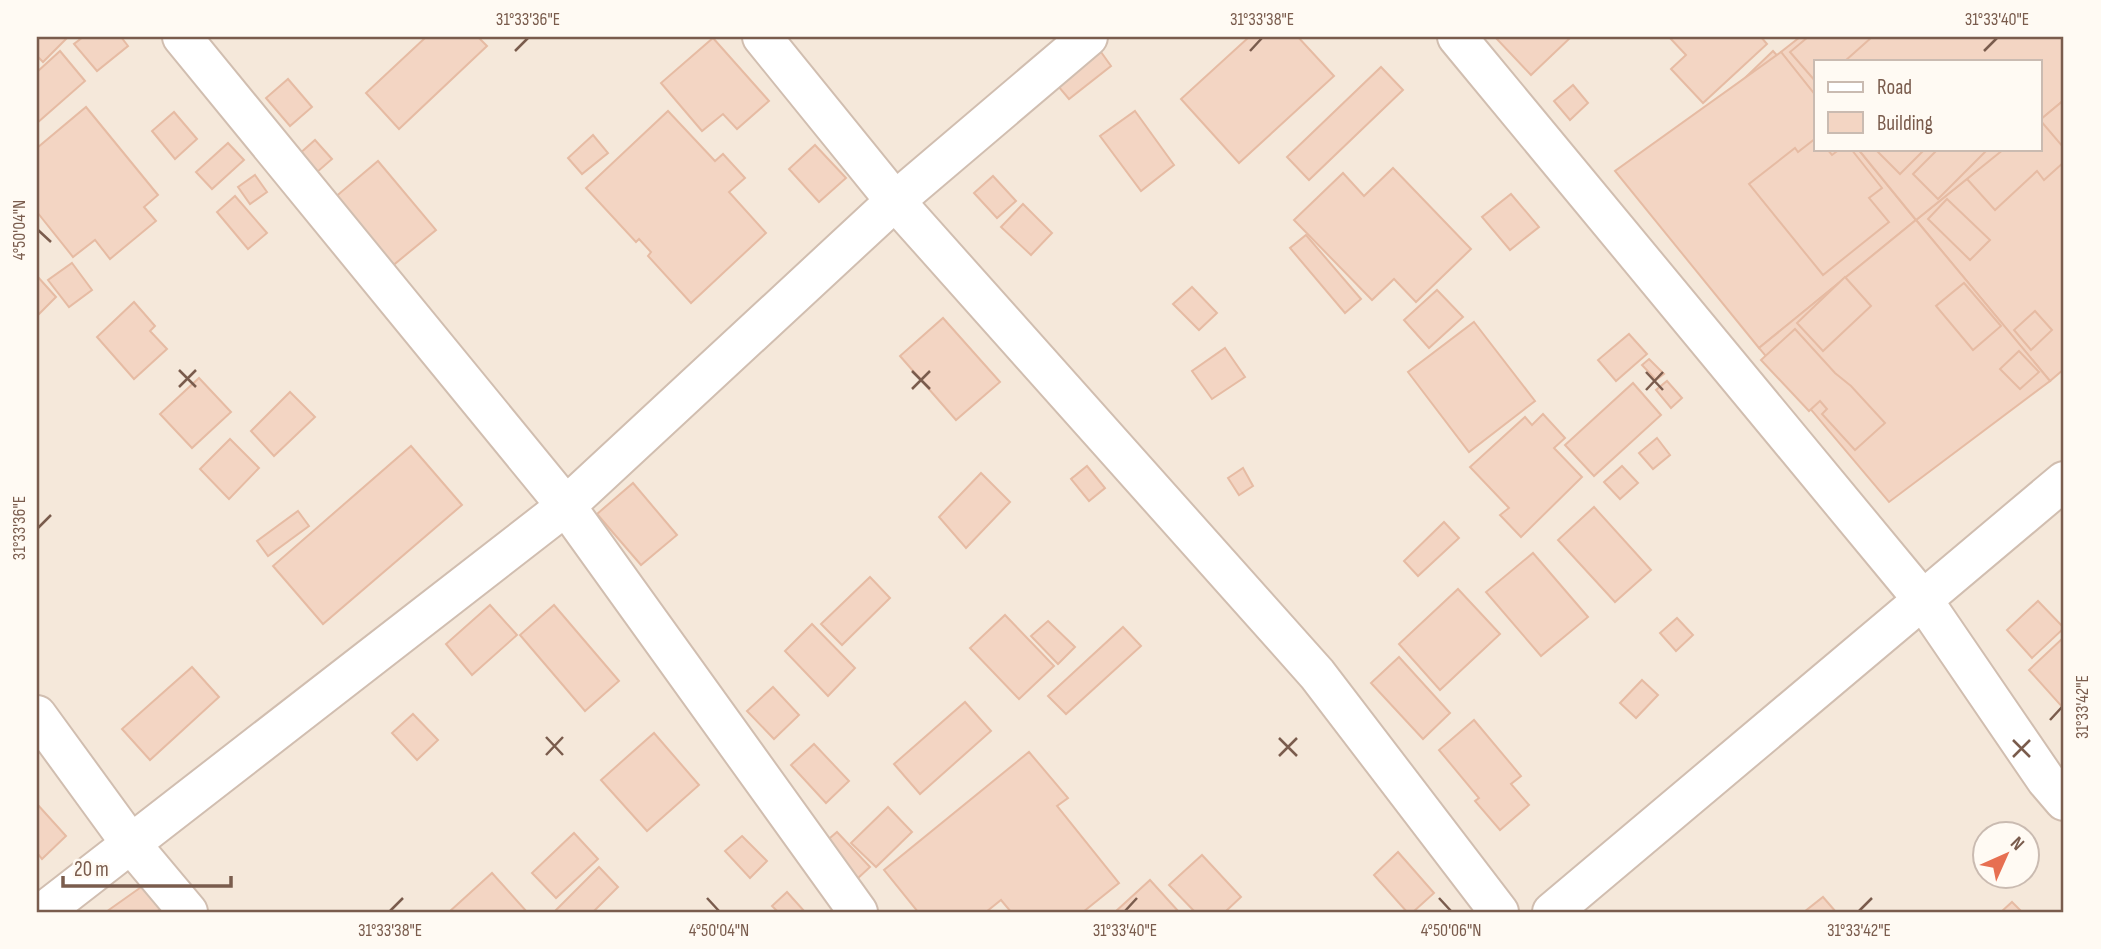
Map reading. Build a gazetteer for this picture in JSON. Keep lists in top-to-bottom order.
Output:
{
  "legend": ["Road", "Building"],
  "scale_bar": "20 m",
  "north": "top right",
  "coordinates": [
    "31°33'36\"E",
    "31°33'38\"E",
    "31°33'40\"E",
    "4°50'04\"N",
    "31°33'42\"E",
    "4°50'06\"N"
  ]
}
